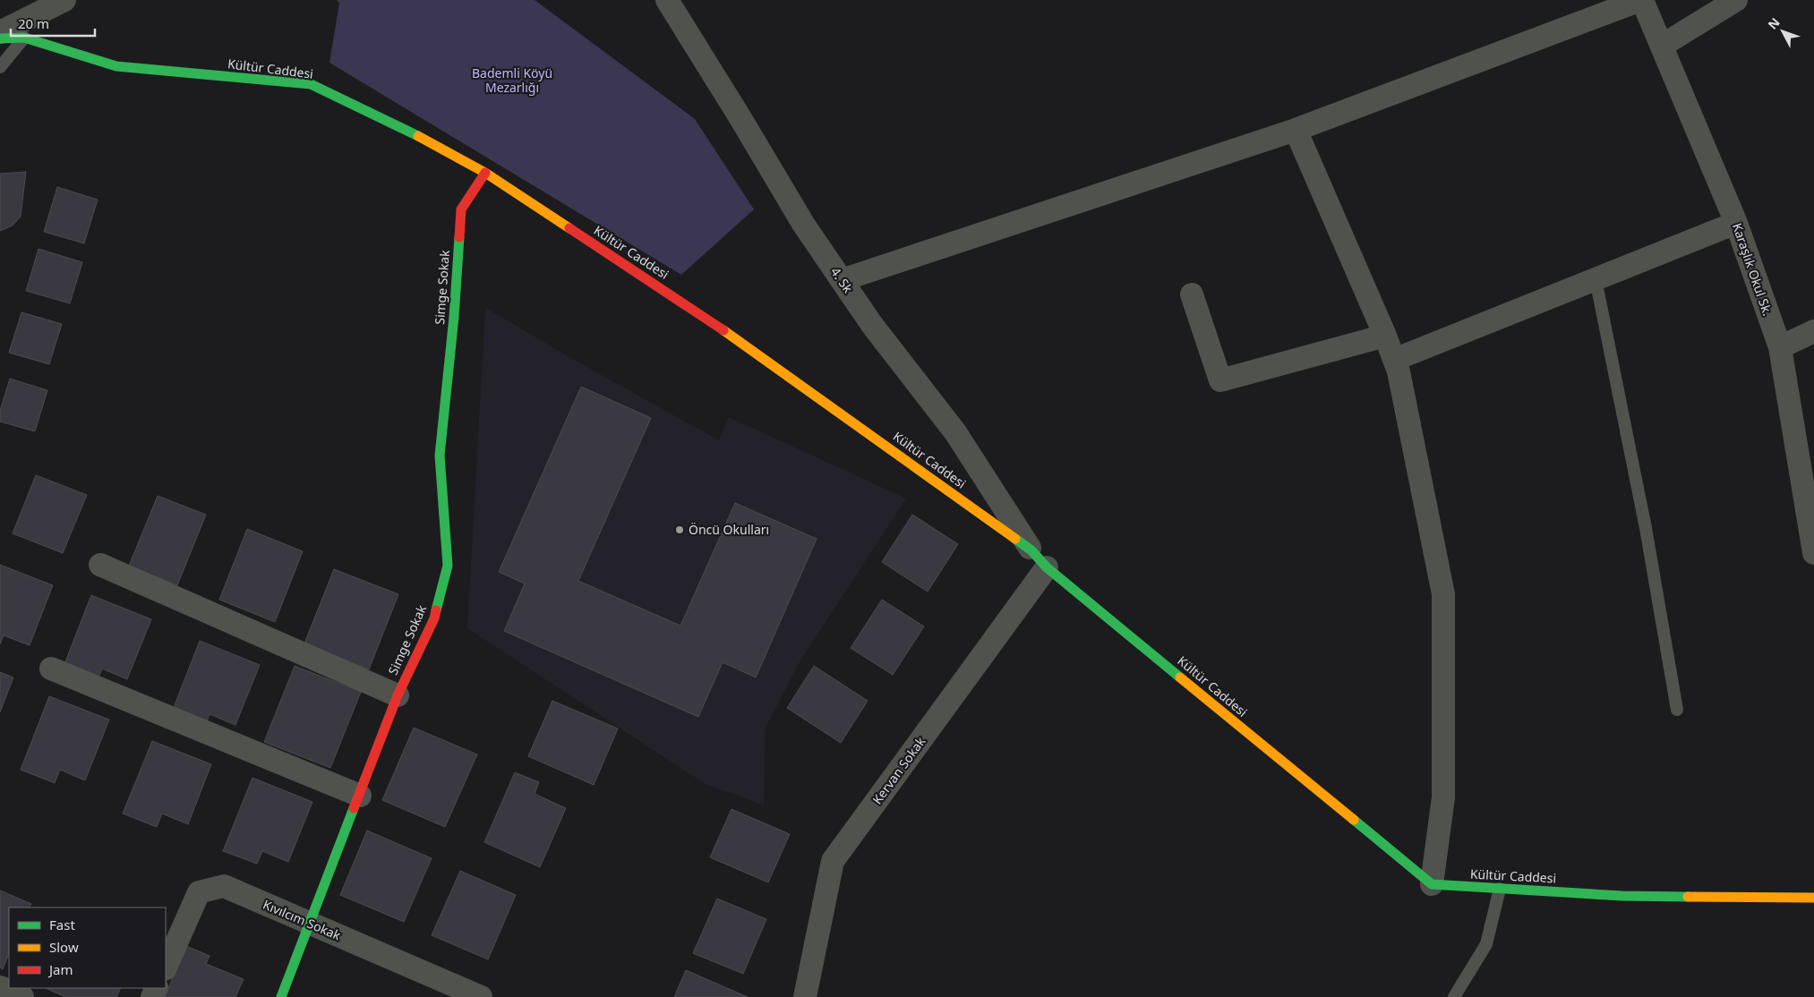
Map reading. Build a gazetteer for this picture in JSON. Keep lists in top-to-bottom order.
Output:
{
  "streets": {
    "street": [
      "Kültür Caddesi",
      "Karaşlık Okul Sk.",
      "4. Sk",
      "Simge Sokak",
      "Kervan Sokak",
      "Kıvılcım Sokak"
    ]
  },
  "crossings": [
    ["Kültür Caddesi", "4. Sk"],
    ["Kültür Caddesi", "Simge Sokak"],
    ["Kültür Caddesi", "Kervan Sokak"],
    ["Simge Sokak", "Kıvılcım Sokak"]
  ],
  "parks": ["Bademli Köyü Mezarlığı"],
  "places": ["Öncü Okulları"],
  "legend": ["Fast", "Slow", "Jam"],
  "scale_bar": "20 m",
  "north": "top left"
}
